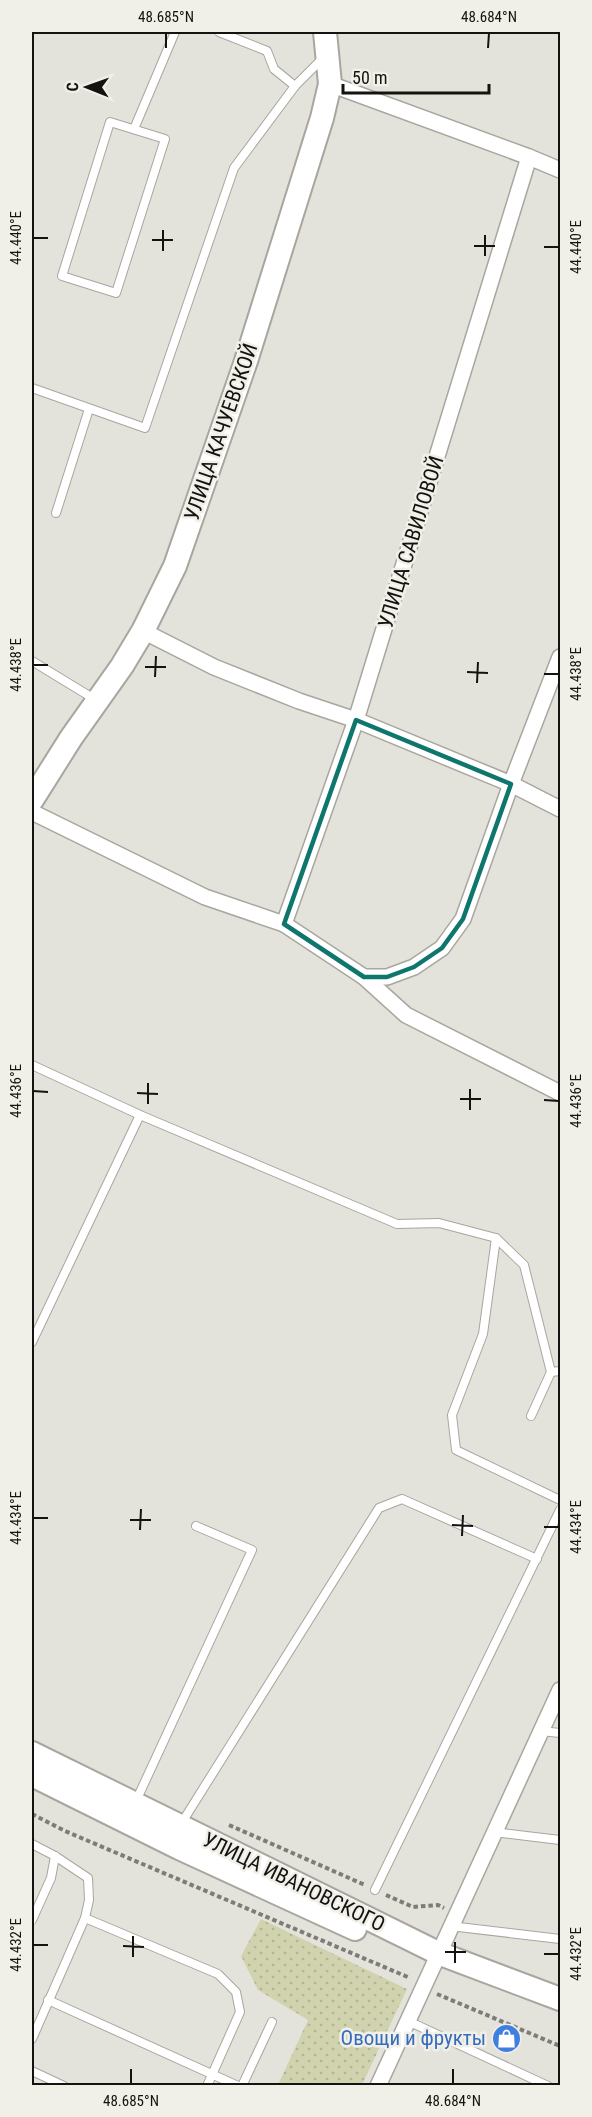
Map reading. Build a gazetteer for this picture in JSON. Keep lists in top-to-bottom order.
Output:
{
  "streets": {
    "street": ["УЛИЦА КАЧУЕВСКОЙ", "УЛИЦА САВИЛОВОЙ", "УЛИЦА ИВАНОВСКОГО"]
  },
  "places": {
    "shop": ["Овощи и фрукты"]
  },
  "scale_bar": "50 m",
  "north": "left",
  "coordinates": [
    "48.685°N",
    "48.684°N",
    "44.440°E",
    "44.438°E",
    "44.436°E",
    "44.434°E",
    "44.432°E"
  ]
}
